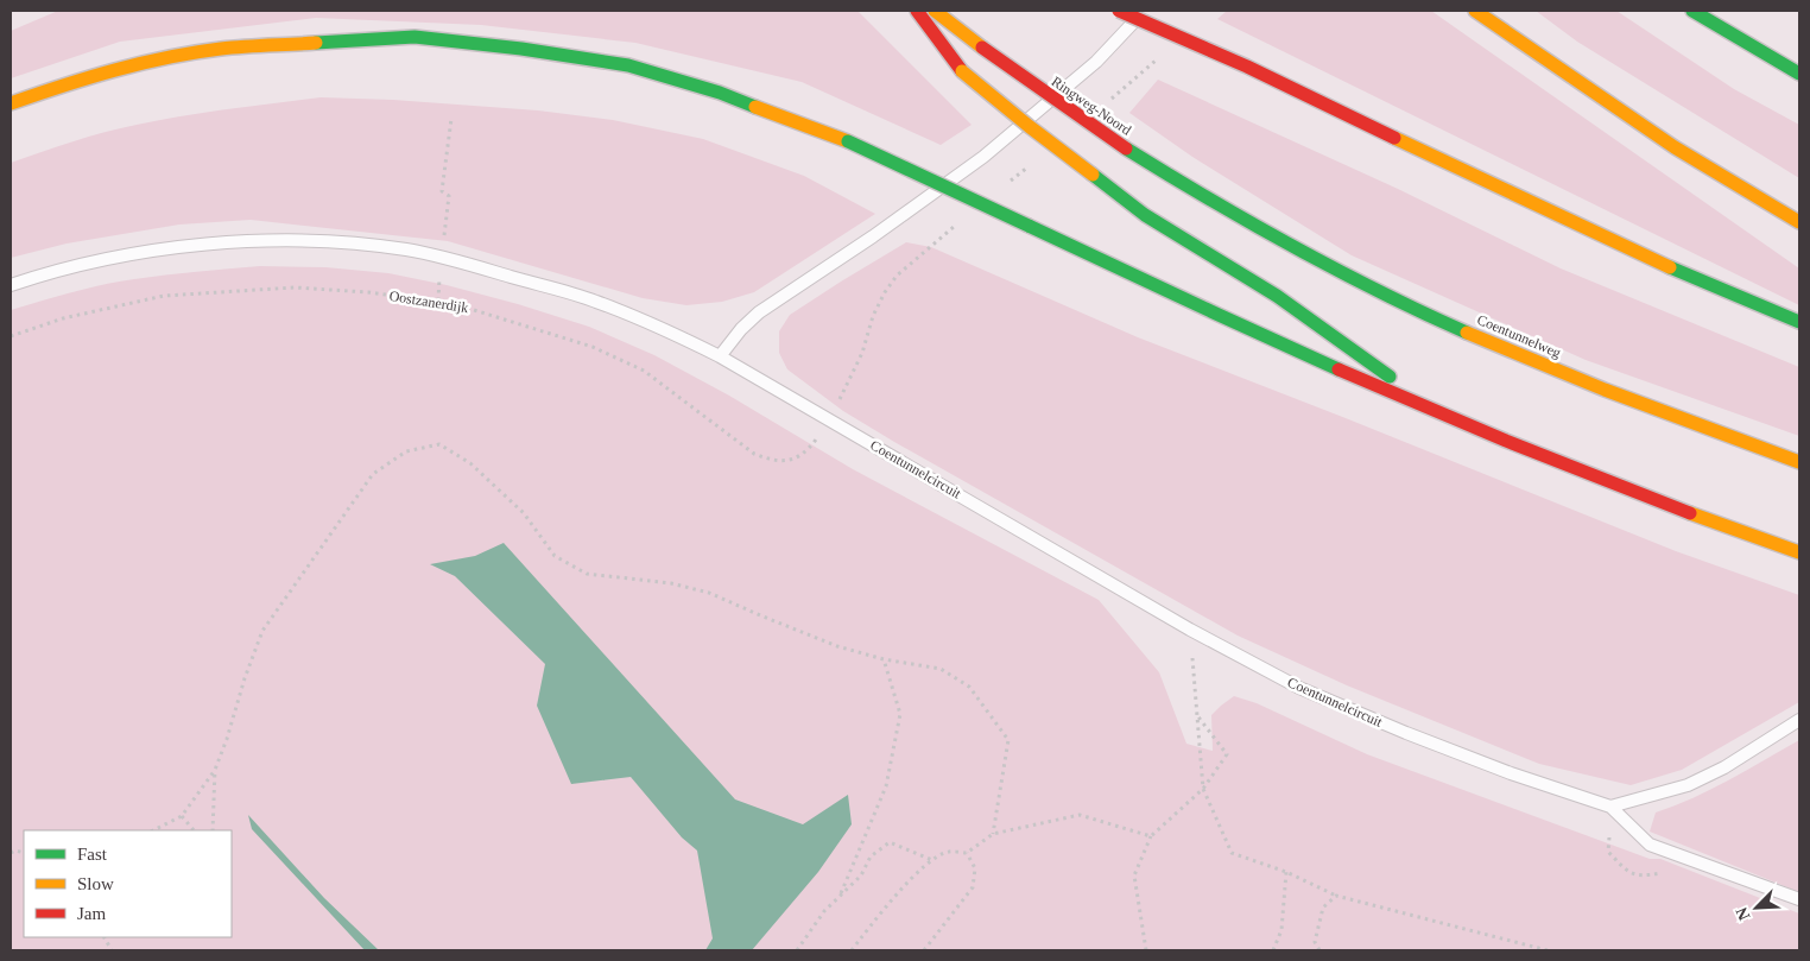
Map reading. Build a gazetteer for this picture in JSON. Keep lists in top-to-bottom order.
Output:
{
  "streets": {
    "highway": ["Ringweg-Noord", "Coentunnelweg"],
    "lane": ["Coentunnelcircuit"],
    "path": ["Oostzanerdijk"]
  },
  "crossings": [
    ["Ringweg-Noord", "Coentunnelweg"],
    ["Oostzanerdijk", "Coentunnelcircuit"]
  ],
  "legend": ["Fast", "Slow", "Jam"],
  "north": "bottom left"
}
